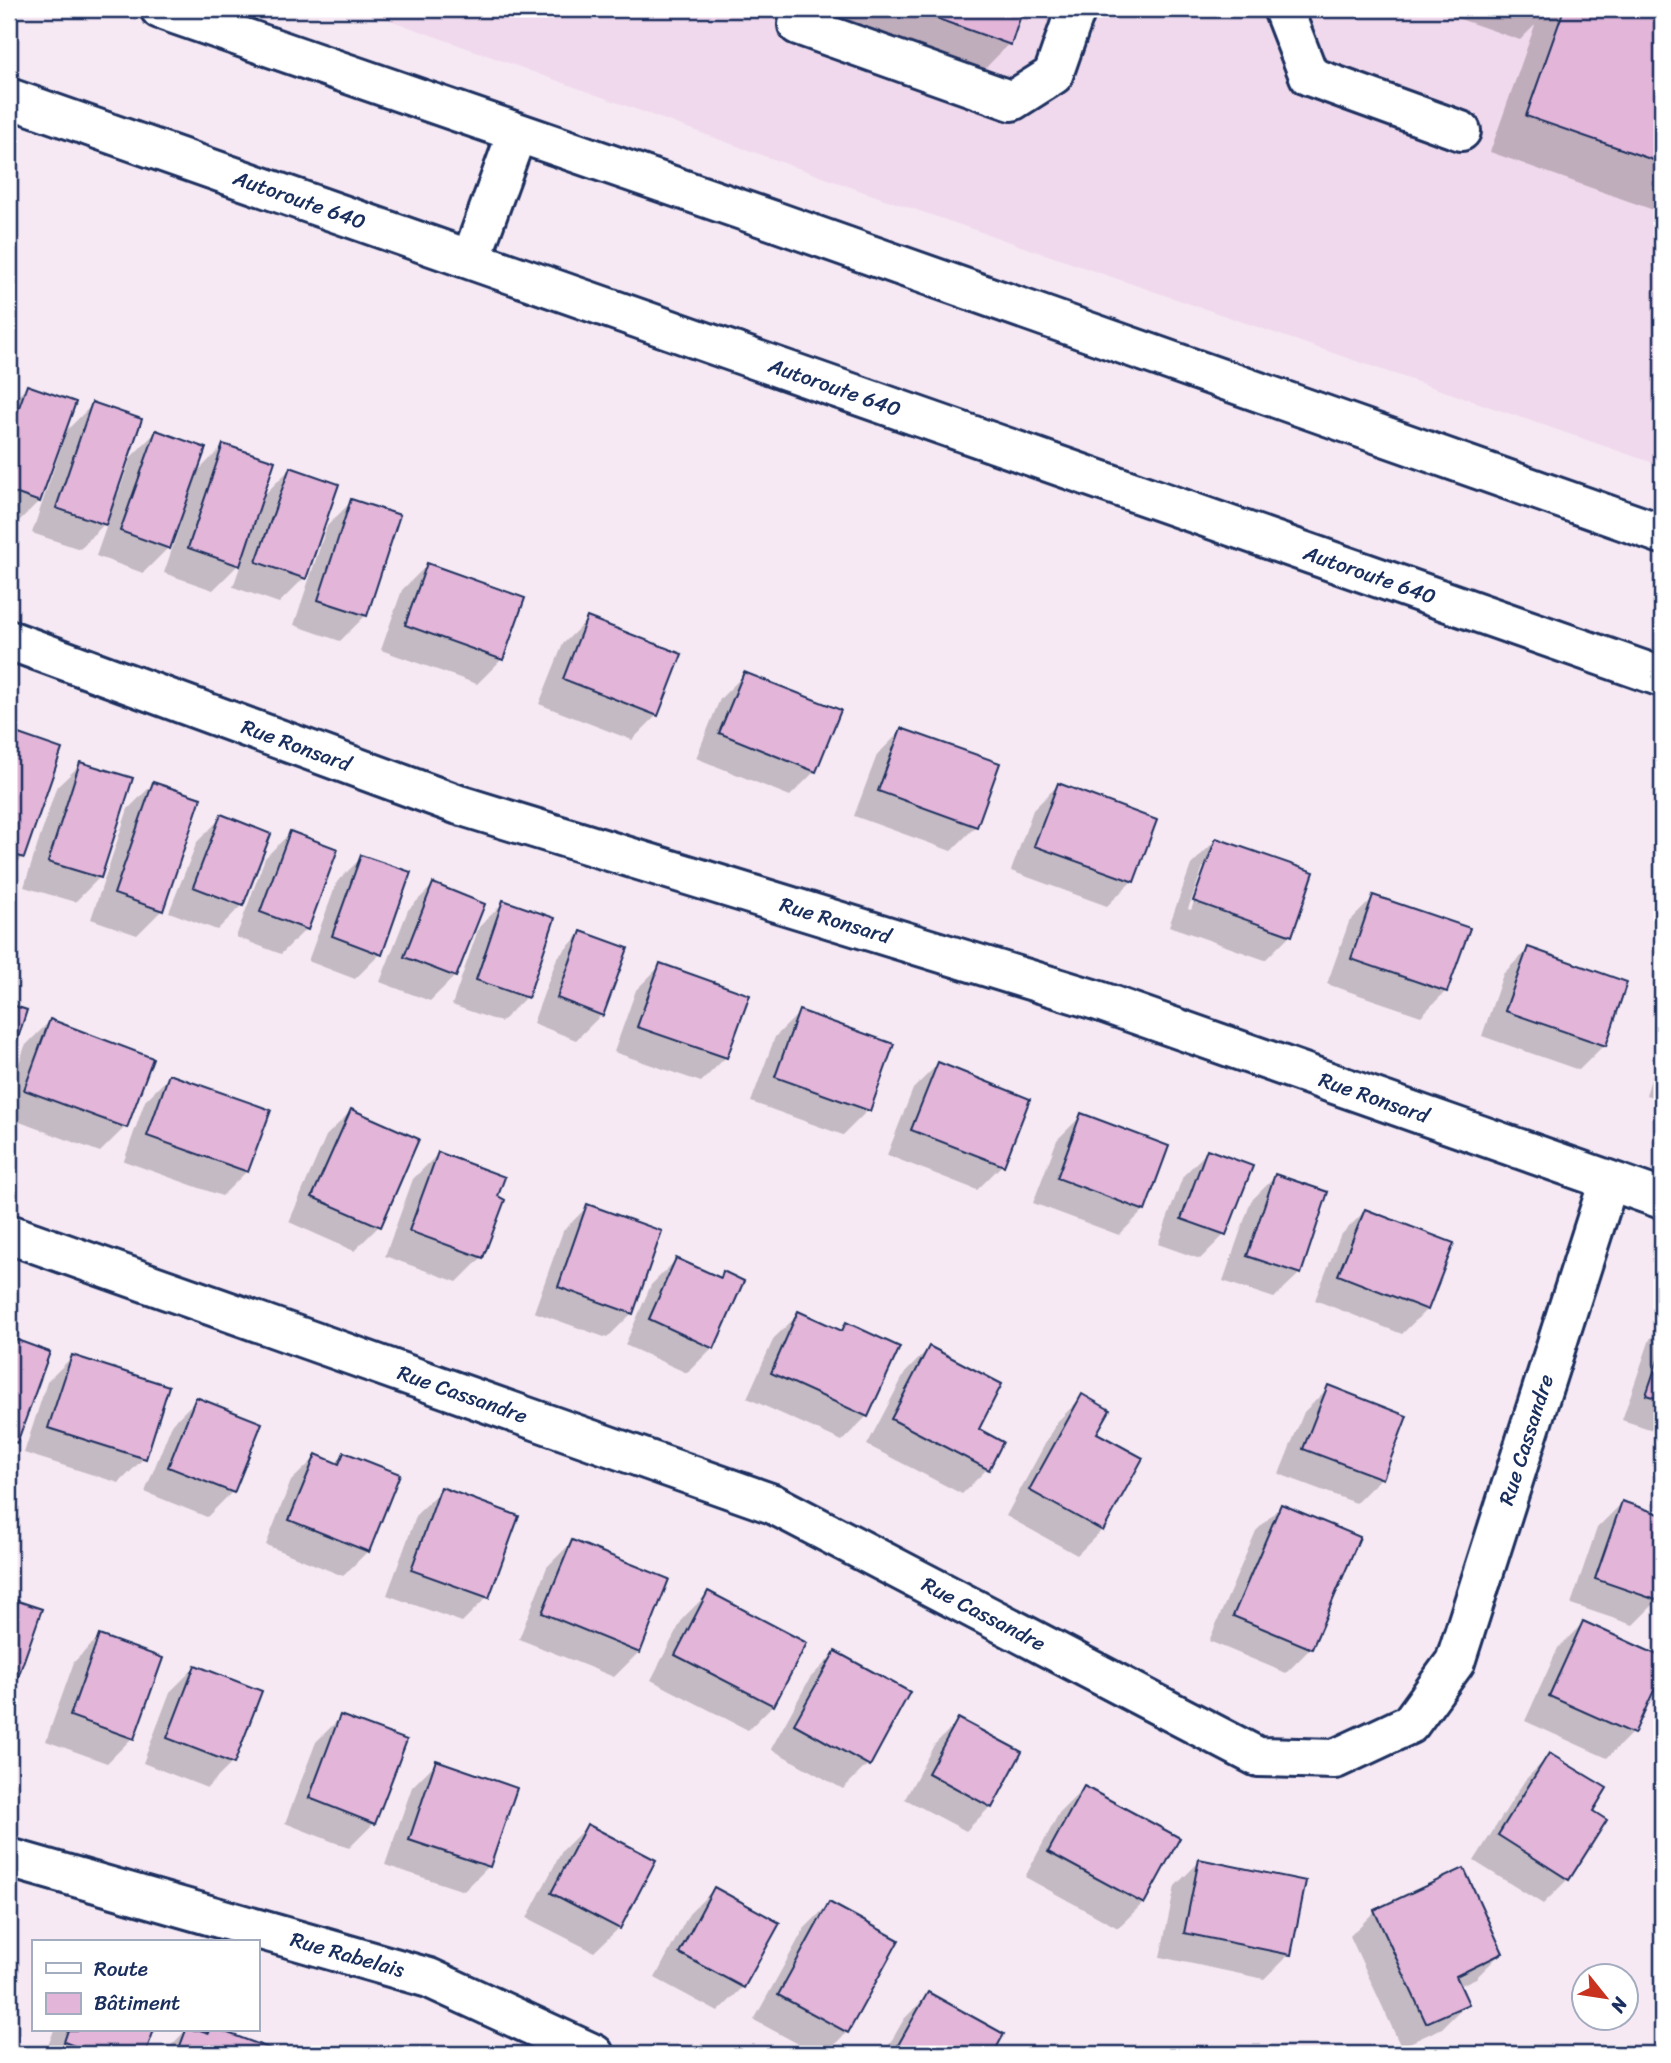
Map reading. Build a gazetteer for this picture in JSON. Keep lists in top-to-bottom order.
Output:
{
  "streets": {
    "main road": [
      "Autoroute 640",
      "Rue Ronsard",
      "Rue Cassandre",
      "Rue Rabelais"
    ]
  },
  "crossings": [
    ["Rue Ronsard", "Rue Cassandre"]
  ],
  "legend": ["Route", "Bâtiment"],
  "north": "bottom right"
}
